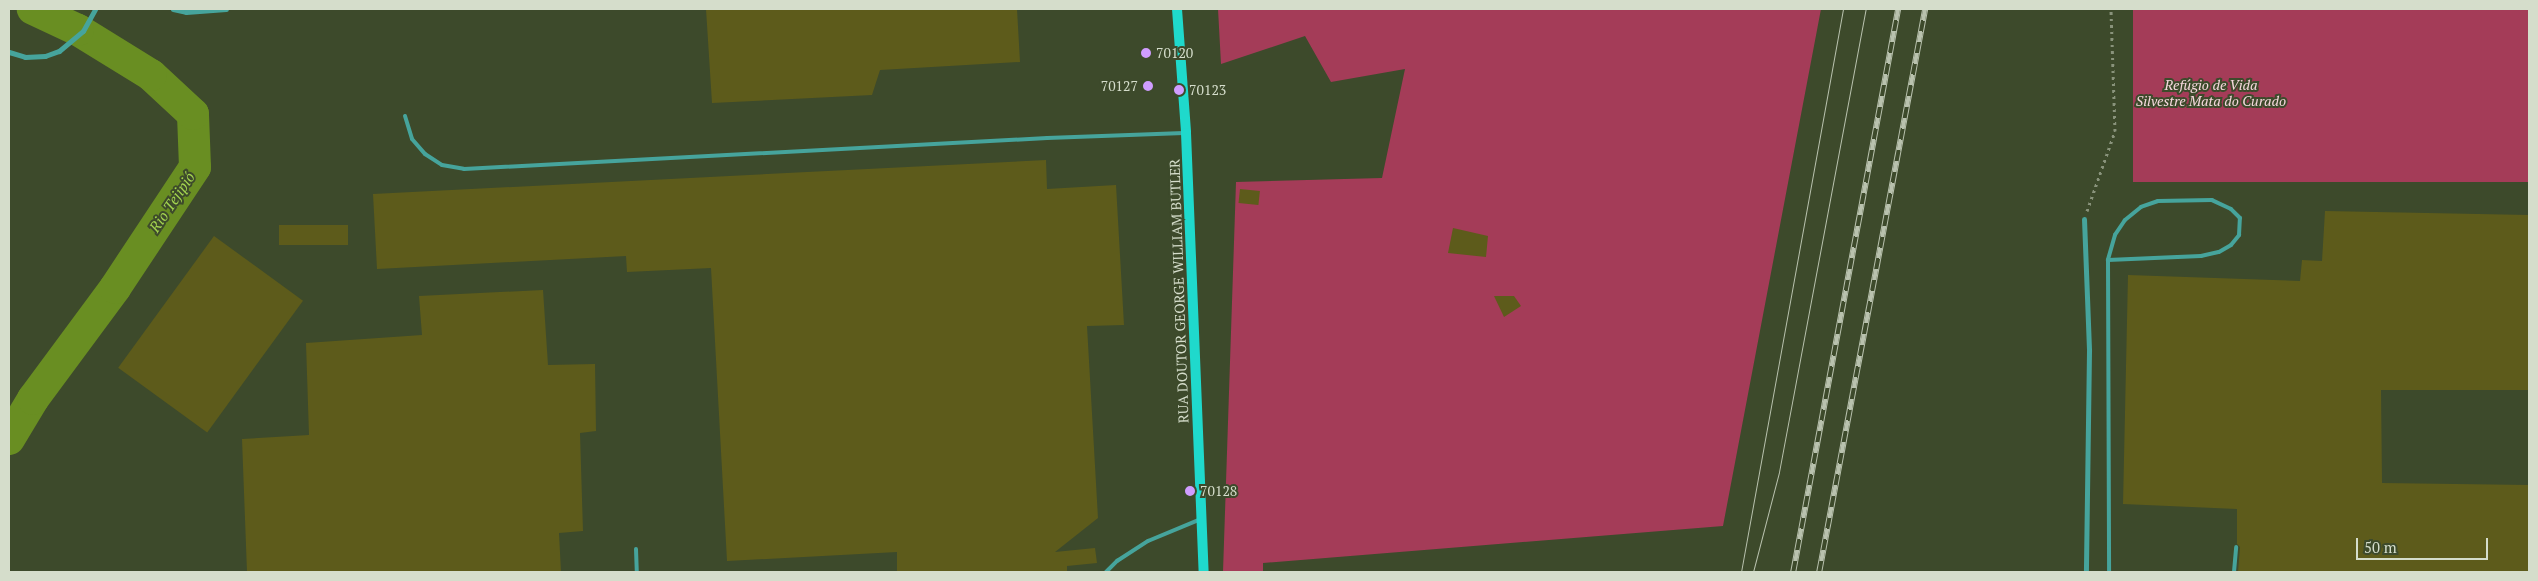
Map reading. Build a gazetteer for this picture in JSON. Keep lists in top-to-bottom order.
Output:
{
  "streets": {
    "street": ["RUA DOUTOR GEORGE WILLIAM BUTLER"]
  },
  "water": ["Rio Tejipió"],
  "parks": ["Refúgio de Vida Silvestre Mata do Curado"],
  "places": [
    "70120",
    "70127",
    "70123",
    "70128"
  ],
  "scale_bar": "50 m"
}
